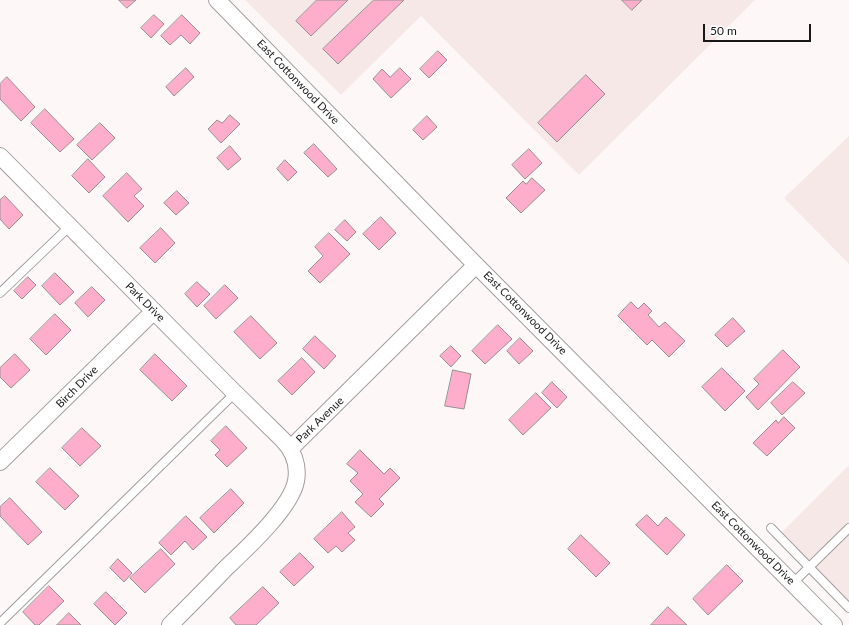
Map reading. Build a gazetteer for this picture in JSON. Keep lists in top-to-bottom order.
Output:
{
  "streets": {
    "street": [
      "East Cottonwood Drive",
      "Park Drive",
      "Birch Drive",
      "Park Avenue"
    ]
  },
  "crossings": [
    ["East Cottonwood Drive", "Park Avenue"],
    ["Park Drive", "Birch Drive"],
    ["Park Drive", "Park Avenue"]
  ],
  "scale_bar": "50 m"
}
